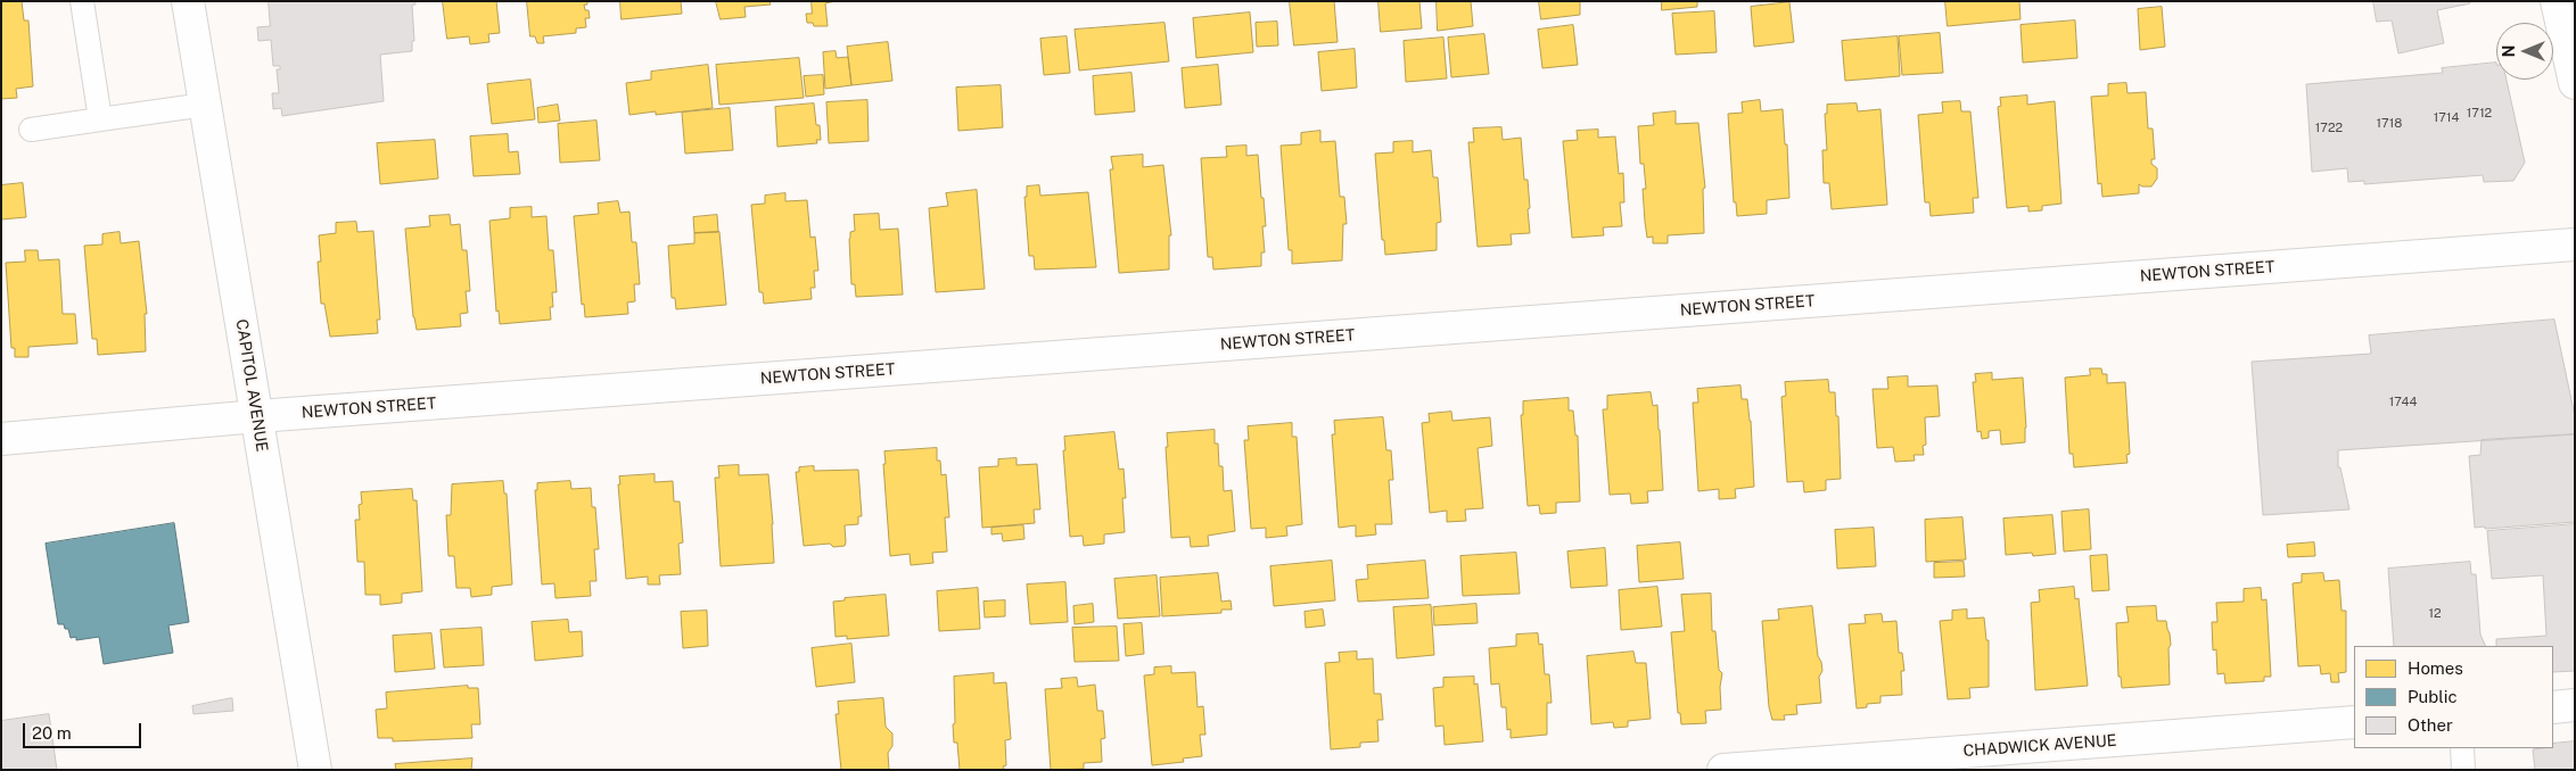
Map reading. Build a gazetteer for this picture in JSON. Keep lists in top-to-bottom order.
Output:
{
  "streets": {
    "street": ["NEWTON STREET", "CAPITOL AVENUE", "CHADWICK AVENUE"]
  },
  "crossings": [
    ["NEWTON STREET", "CAPITOL AVENUE"]
  ],
  "house_numbers": [
    "1712",
    "1714",
    "1718",
    "1722",
    "1744",
    "12"
  ],
  "legend": ["Homes", "Public", "Other"],
  "scale_bar": "20 m",
  "north": "left"
}
